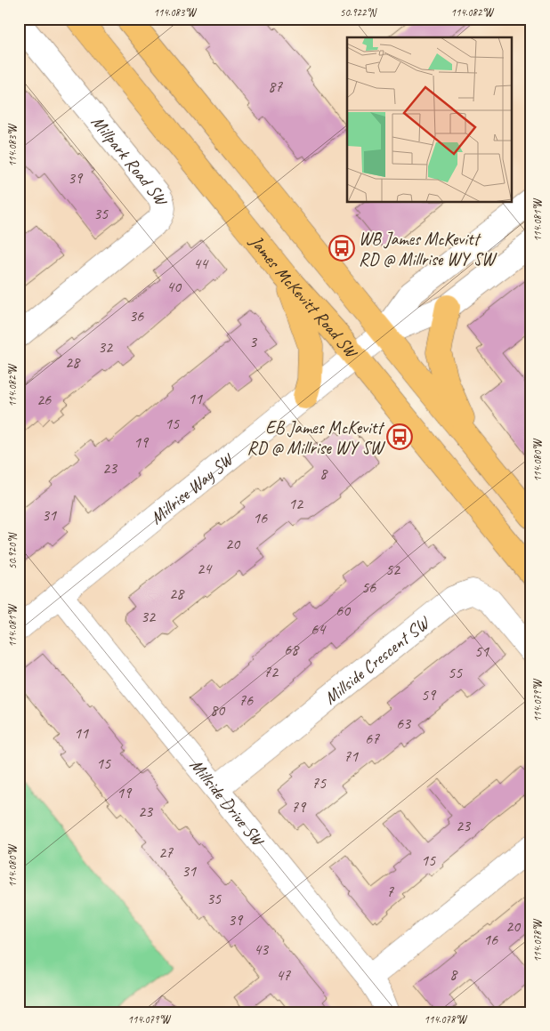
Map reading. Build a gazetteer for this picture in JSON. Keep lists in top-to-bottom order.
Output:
{
  "streets": {
    "main road": ["James McKevitt Road SW"],
    "street": [
      "Millpark Road SW",
      "Millrise Way SW",
      "Millside Crescent SW",
      "Millside Drive SW"
    ]
  },
  "crossings": [
    ["James McKevitt Road SW", "Millrise Way SW"],
    ["Millrise Way SW", "Millside Drive SW"],
    ["Millside Crescent SW", "Millside Drive SW"]
  ],
  "places": {
    "bus stop": ["WB James McKevitt RD @ Millrise WY SW", "EB James McKevitt RD @ Millrise WY SW"]
  },
  "house_numbers": [
    "87",
    "39",
    "35",
    "44",
    "40",
    "36",
    "3",
    "32",
    "28",
    "11",
    "26",
    "15",
    "19",
    "23",
    "8",
    "12",
    "31",
    "16",
    "20",
    "24",
    "52",
    "56",
    "28",
    "60",
    "32",
    "64",
    "68",
    "51",
    "72",
    "55",
    "59",
    "76",
    "80",
    "63",
    "11",
    "67",
    "71",
    "15",
    "75",
    "19",
    "79",
    "23",
    "23",
    "27",
    "15",
    "31",
    "7",
    "35",
    "39",
    "20",
    "16",
    "43",
    "8",
    "47"
  ],
  "coordinates": [
    "114.083°W",
    "50.922°N",
    "114.082°W",
    "114.081°W",
    "114.080°W",
    "50.920°N",
    "114.079°W",
    "114.078°W"
  ]
}
